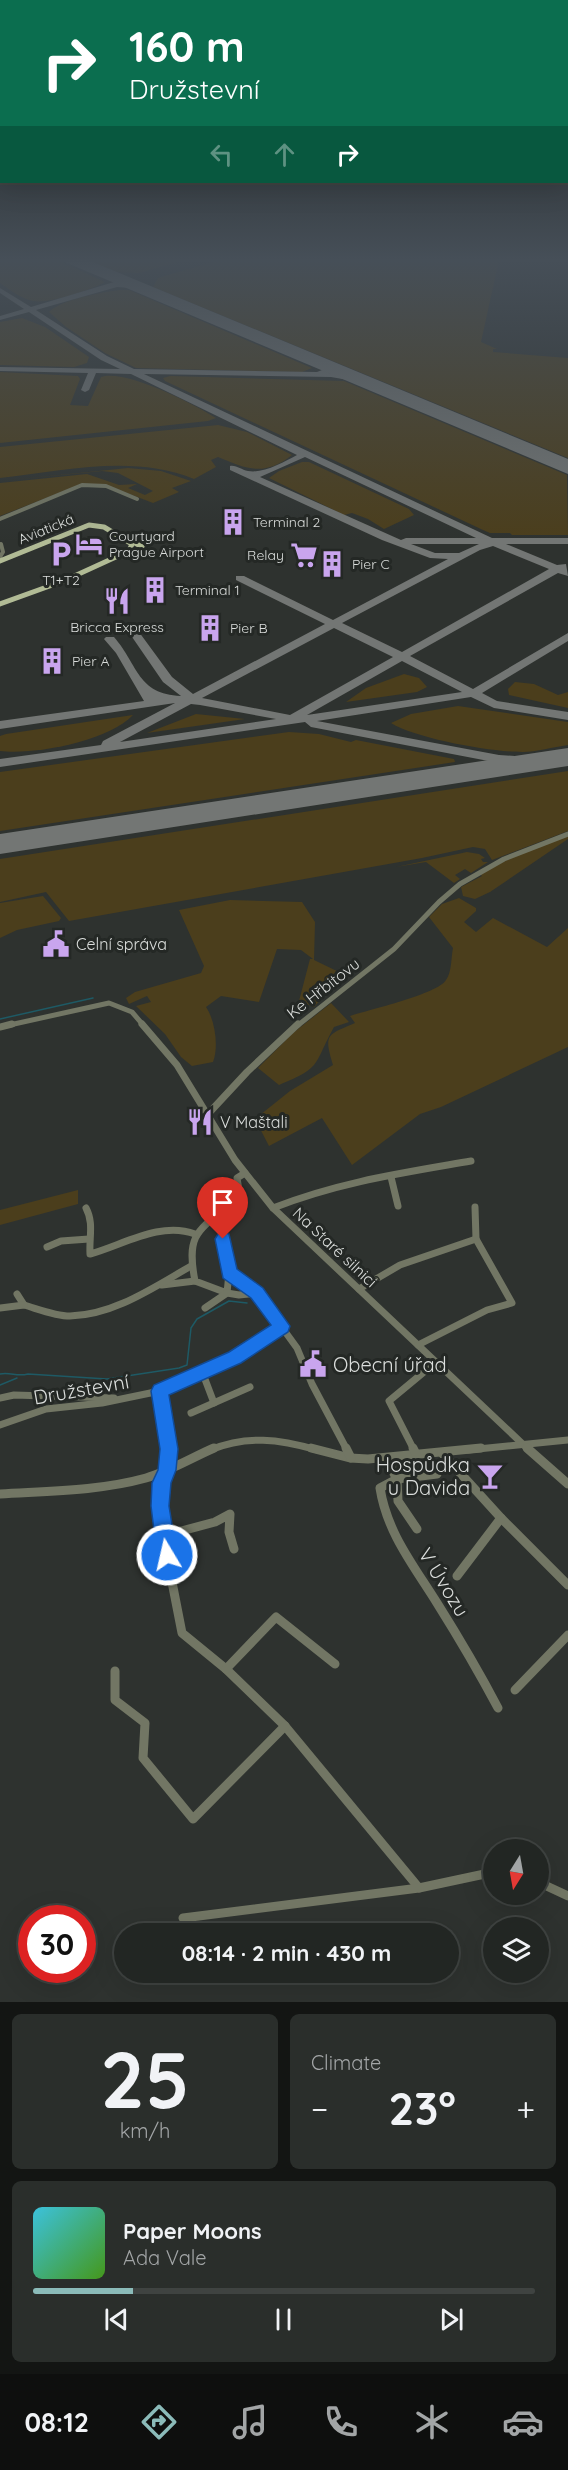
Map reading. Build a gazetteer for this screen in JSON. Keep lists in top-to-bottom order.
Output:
{
  "streets": {
    "main road": ["Aviatická"],
    "street": [
      "Ke Hřbitovu",
      "Na Staré silnici",
      "Družstevní",
      "V Úvozu"
    ]
  },
  "crossings": [
    ["Ke Hřbitovu", "Na Staré silnici"]
  ],
  "places": {
    "building": [
      "Terminal 2",
      "Pier C",
      "Terminal 1",
      "Pier B",
      "Pier A"
    ],
    "hotel": ["Courtyard Prague Airport"],
    "parking": ["T1+T2"],
    "supermarket": ["Relay"],
    "restaurant": ["Bricca Express", "V Maštali"],
    "public building": ["Celní správa", "Obecní úřad"],
    "bar": ["Hospůdka u Davida"]
  },
  "north": "bottom",
  "page": {
    "turn": ["160 m", "Družstevní"],
    "limit": "30",
    "trip": "08:14 · 2 min · 430 m",
    "tile": [
      ["25", "km/h"],
      "Climate"
    ],
    "heat": ["−", "23°", "+"],
    "song": ["Paper Moons", "Ada Vale"],
    "tabs": "08:12"
  }
}
